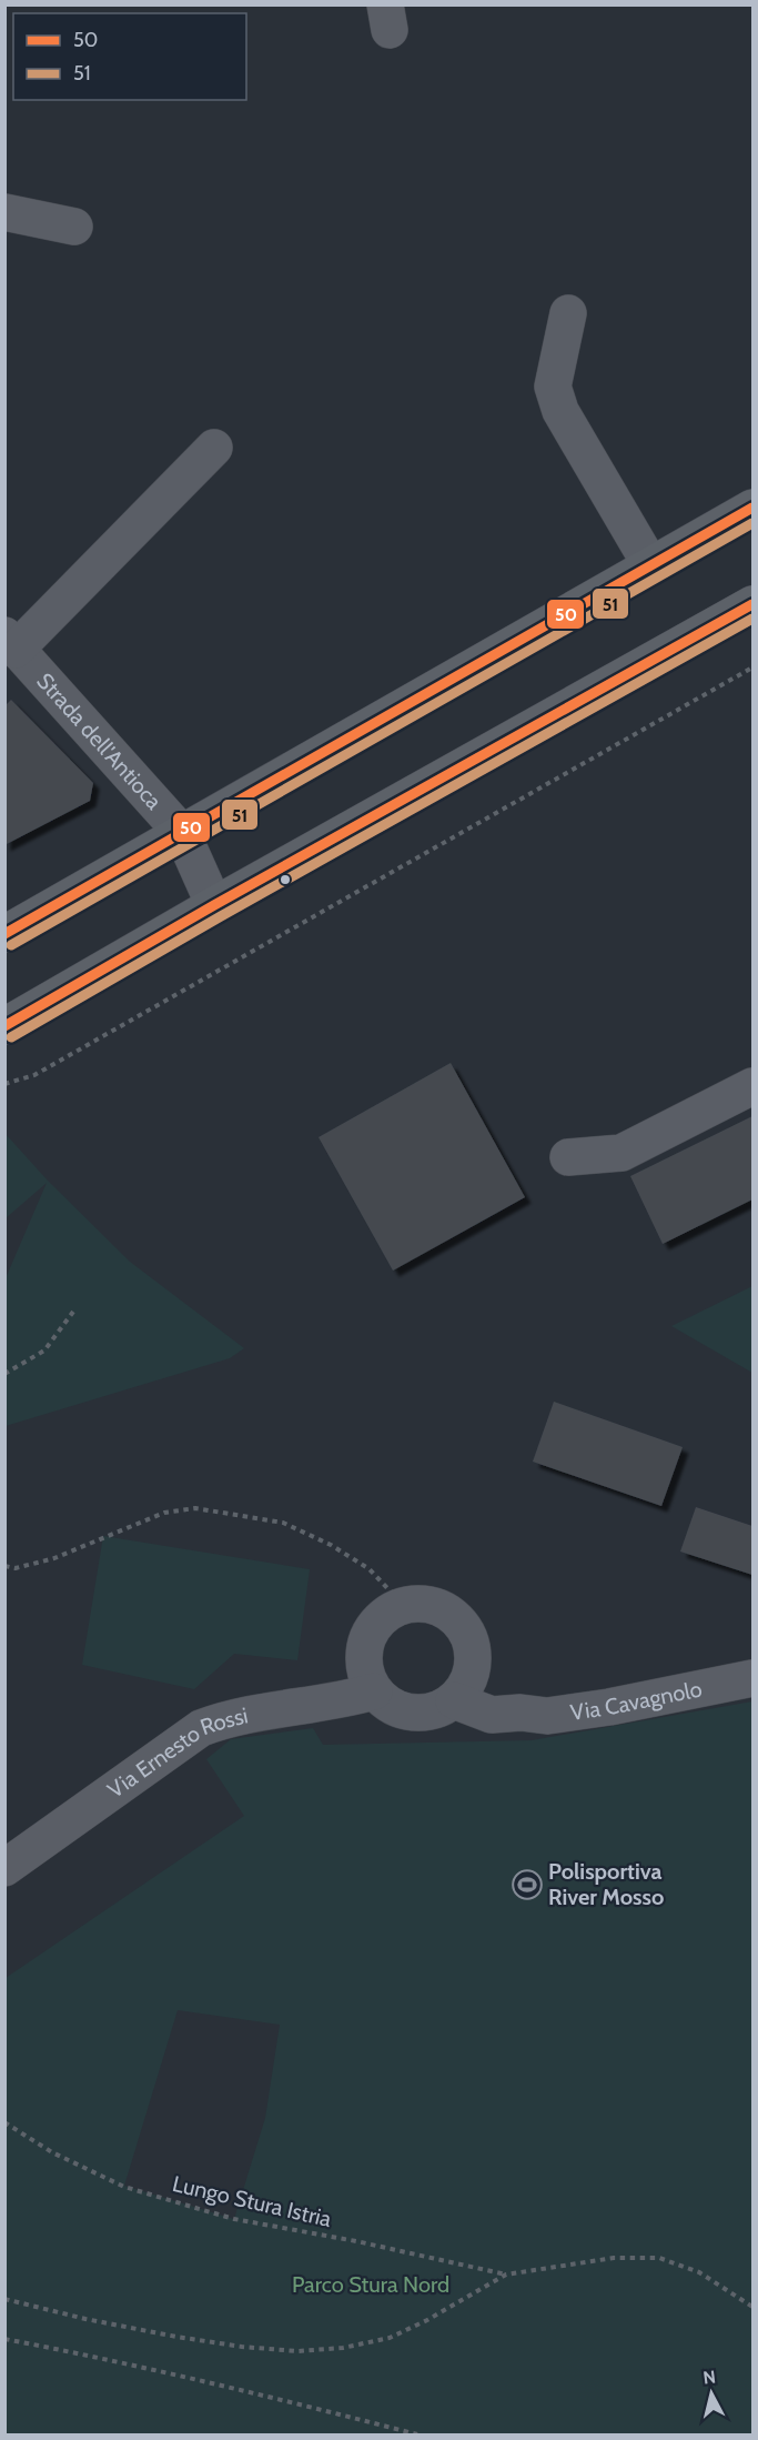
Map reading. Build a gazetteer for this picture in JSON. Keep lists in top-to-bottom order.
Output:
{
  "streets": {
    "street": ["Strada dell'Antioca", "Via Cavagnolo", "Via Ernesto Rossi"],
    "path": ["Lungo Stura Istria"]
  },
  "crossings": [
    ["Via Cavagnolo", "Via Ernesto Rossi"]
  ],
  "parks": ["Parco Stura Nord"],
  "places": {
    "sports": ["Polisportiva River Mosso"]
  },
  "lines": ["transit line 50", "transit line 51"],
  "legend": ["50", "51"],
  "north": "top"
}
